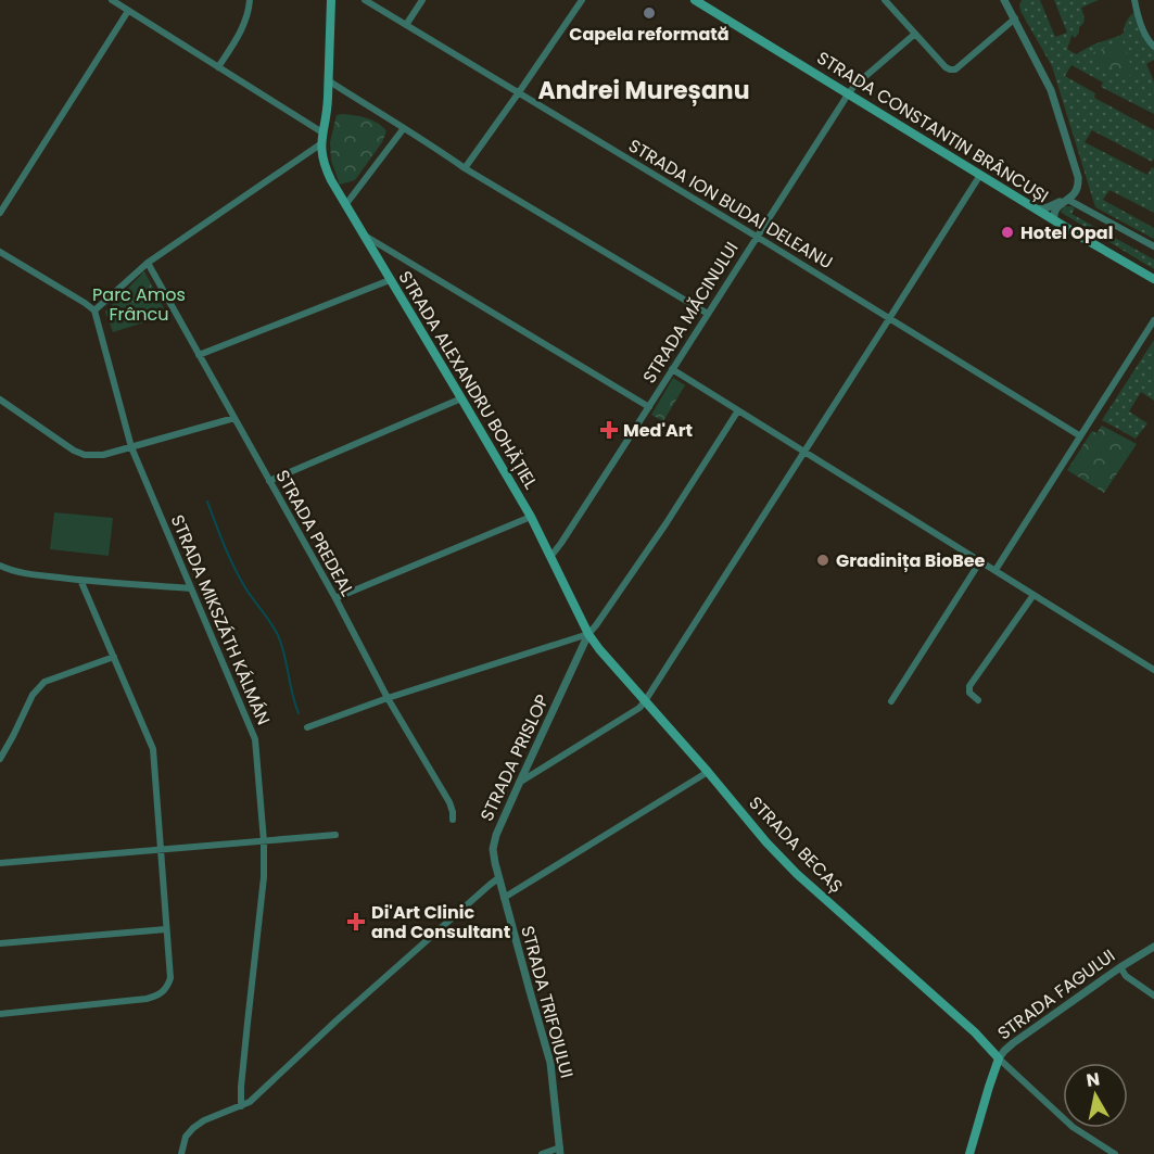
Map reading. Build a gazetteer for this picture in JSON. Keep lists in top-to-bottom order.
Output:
{
  "streets": {
    "main road": [
      "STRADA CONSTANTIN BRÂNCUȘI",
      "STRADA ALEXANDRU BOHĂȚIEL",
      "STRADA BECAȘ",
      "STRADA FAGULUI"
    ],
    "street": [
      "STRADA ION BUDAI DELEANU",
      "STRADA MĂCINULUI",
      "STRADA PREDEAL",
      "STRADA MIKSZÁTH KÁLMÁN",
      "STRADA PRISLOP",
      "STRADA TRIFOIULUI"
    ]
  },
  "crossings": [
    ["STRADA CONSTANTIN BRÂNCUȘI", "STRADA MĂCINULUI"],
    ["STRADA ION BUDAI DELEANU", "STRADA MĂCINULUI"],
    ["STRADA MĂCINULUI", "STRADA ALEXANDRU BOHĂȚIEL"],
    ["STRADA ALEXANDRU BOHĂȚIEL", "STRADA PRISLOP"],
    ["STRADA ALEXANDRU BOHĂȚIEL", "STRADA BECAȘ"],
    ["STRADA PRISLOP", "STRADA BECAȘ"],
    ["STRADA PRISLOP", "STRADA TRIFOIULUI"],
    ["STRADA BECAȘ", "STRADA FAGULUI"]
  ],
  "districts": ["Andrei Mureșanu"],
  "parks": ["Parc Amos Frâncu"],
  "places": {
    "other": ["Capela reformată", "Hotel Opal", "Gradinița BioBee"],
    "health": ["Med'Art", "Di'Art Clinic and Consultant"]
  },
  "north": "top"
}
